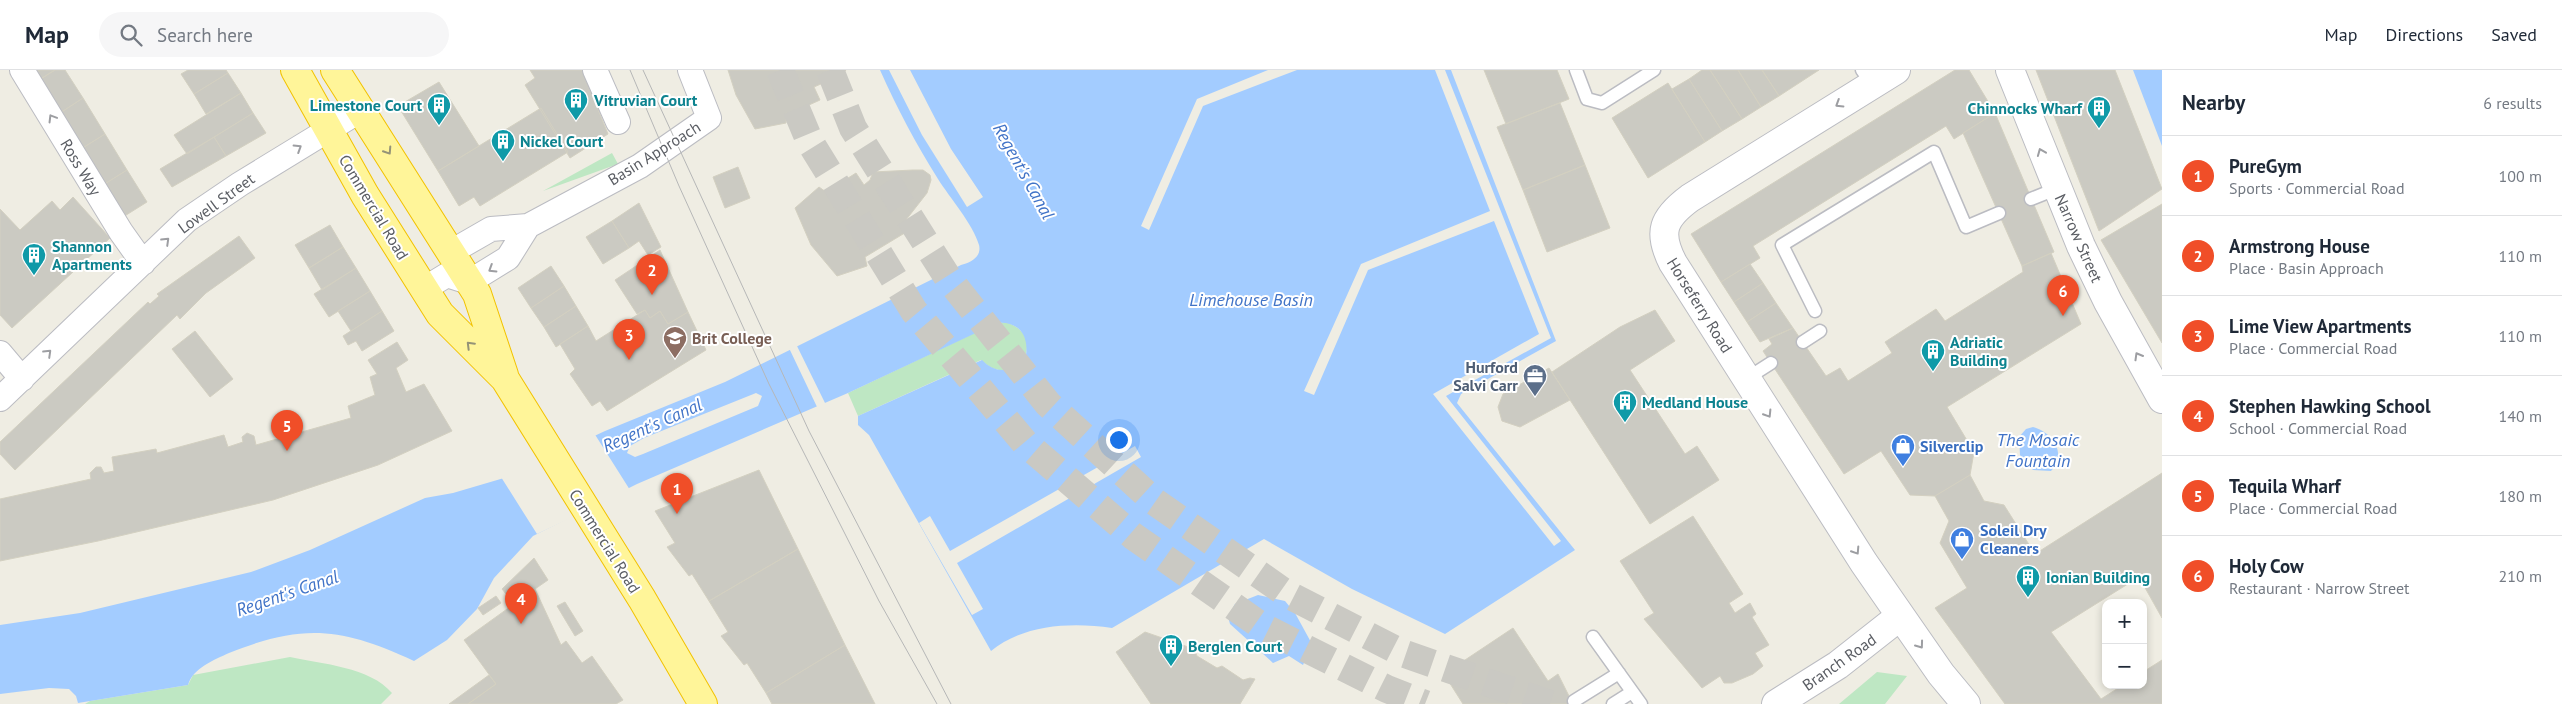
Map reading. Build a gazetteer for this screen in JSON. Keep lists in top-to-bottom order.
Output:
{
  "streets": {
    "highway": ["Commercial Road"],
    "street": [
      "Basin Approach",
      "Ross Way",
      "Lowell Street",
      "Narrow Street",
      "Horseferry Road",
      "Branch Road"
    ]
  },
  "crossings": [
    ["Basin Approach", "Commercial Road"],
    ["Ross Way", "Lowell Street"],
    ["Lowell Street", "Commercial Road"],
    ["Horseferry Road", "Branch Road"]
  ],
  "one_way": ["Ross Way", "Lowell Street", "Narrow Street"],
  "water": ["Regent's Canal", "Limehouse Basin", "The Mosaic Fountain"],
  "places": {
    "building": [
      "Vitruvian Court",
      "Limestone Court",
      "Chinnocks Wharf",
      "Nickel Court",
      "Shannon Apartments",
      "Adriatic Building",
      "Medland House",
      "Ionian Building",
      "Berglen Court"
    ],
    "school or university": ["Brit College"],
    "office": ["Hurford Salvi Carr"],
    "shop": ["Silverclip", "Soleil Dry Cleaners"]
  },
  "page": {
    "header": "Map",
    "search": "Search here",
    "nav": ["Map", "Directions", "Saved"],
    "heading": ["Nearby", "6 results"],
    "list": [
      {
        "mark": "1",
        "name": "PureGym",
        "note": "Sports · Commercial Road",
        "value": "100 m"
      },
      {
        "mark": "2",
        "name": "Armstrong House",
        "note": "Place · Basin Approach",
        "value": "110 m"
      },
      {
        "mark": "3",
        "name": "Lime View Apartments",
        "note": "Place · Commercial Road",
        "value": "110 m"
      },
      {
        "mark": "4",
        "name": "Stephen Hawking School",
        "note": "School · Commercial Road",
        "value": "140 m"
      },
      {
        "mark": "5",
        "name": "Tequila Wharf",
        "note": "Place · Commercial Road",
        "value": "180 m"
      },
      {
        "mark": "6",
        "name": "Holy Cow",
        "note": "Restaurant · Narrow Street",
        "value": "210 m"
      }
    ],
    "pins": [
      "2",
      "6",
      "3",
      "5",
      "1",
      "4"
    ],
    "map_buttons": ["+", "−"]
  }
}
